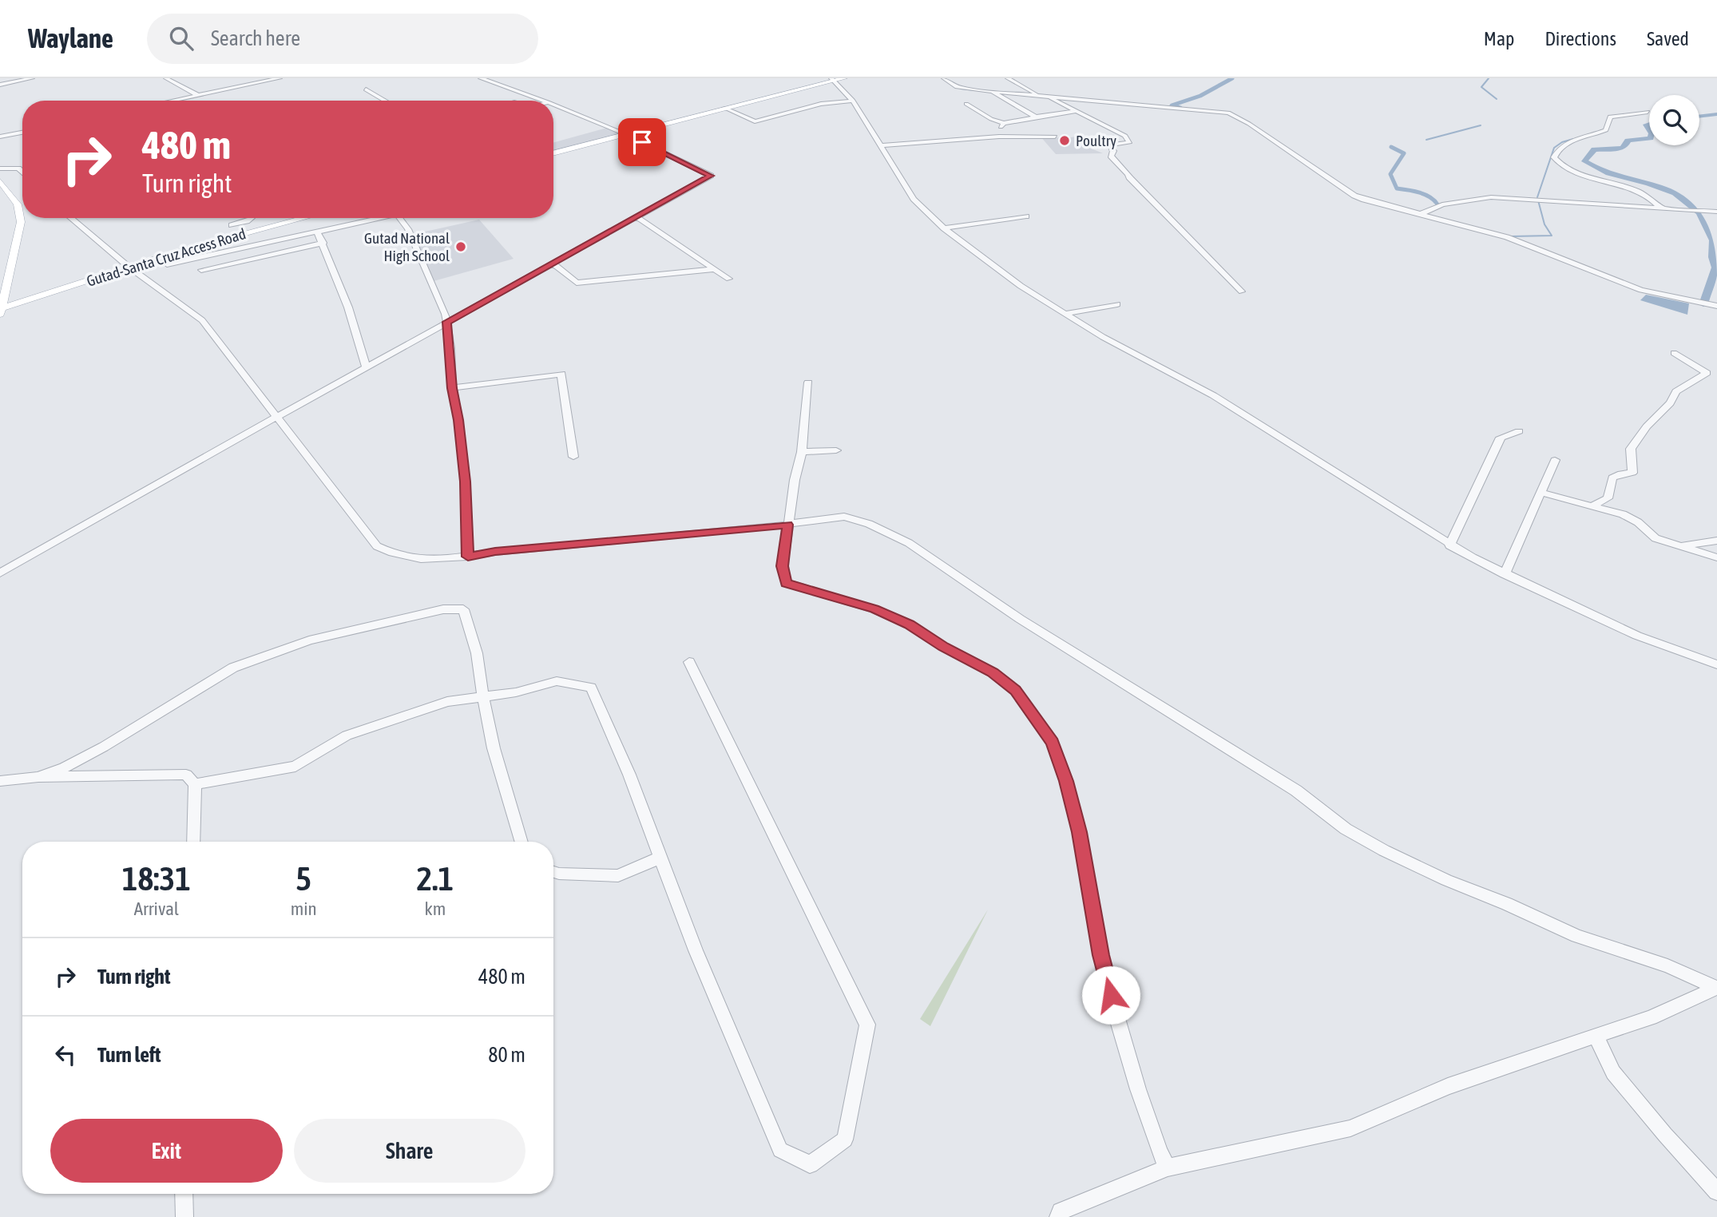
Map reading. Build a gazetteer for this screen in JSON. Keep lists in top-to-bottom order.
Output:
{
  "streets": {
    "main road": ["Gutad-Santa Cruz Access Road"]
  },
  "places": ["Poultry", "Gutad National High School"],
  "page": {
    "header": "Waylane",
    "search": "Search here",
    "nav": ["Map", "Directions", "Saved"],
    "turn": ["480 m", "Turn right"],
    "eta": [
      "18:31",
      "Arrival",
      "5",
      "min",
      "2.1",
      "km"
    ],
    "list": [
      {
        "name": "Turn right",
        "value": "480 m"
      },
      {
        "name": "Turn left",
        "value": "80 m"
      }
    ],
    "buttons": ["Exit", "Share"]
  }
}
